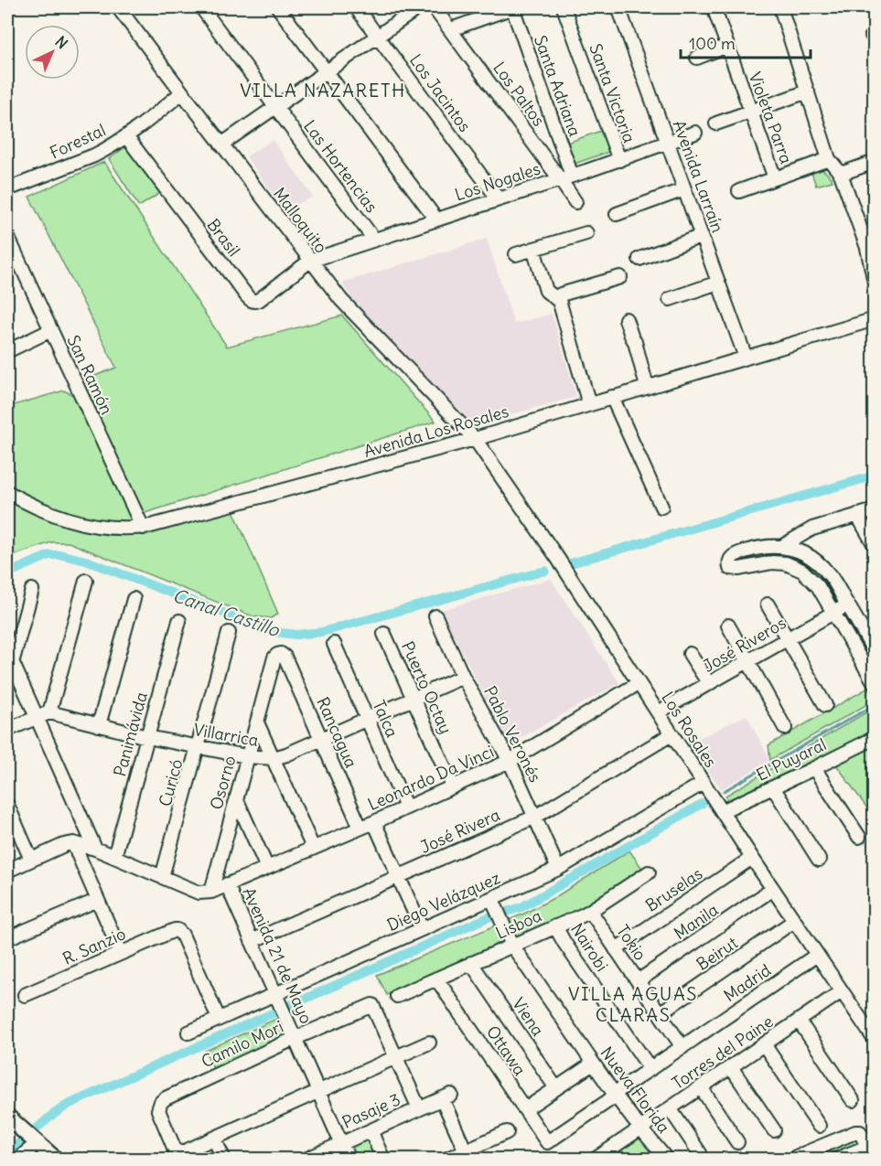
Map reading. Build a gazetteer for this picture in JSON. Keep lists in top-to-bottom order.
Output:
{
  "streets": {
    "street": [
      "Santa Adriana",
      "Los Jacintos",
      "Santa Victoria",
      "Los Paltos",
      "Violeta Parra",
      "Forestal",
      "Las Hortencias",
      "Avenida Larraín",
      "Los Nogales",
      "Malloquito",
      "Brasil",
      "San Ramón",
      "Avenida Los Rosales",
      "José Riveros",
      "Puerto Octay",
      "Talca",
      "Los Rosales",
      "Rancagua",
      "Panimávida",
      "Pablo Veronés",
      "Villarrica",
      "El Puyaral",
      "Leonardo Da Vinci",
      "Curicó",
      "Osorno",
      "José Rivera",
      "Bruselas",
      "Diego Velázquez",
      "Manila",
      "Lisboa",
      "Tokio",
      "R. Sanzio",
      "Nairobi",
      "Beirut",
      "Avenida 21 de Mayo",
      "Madrid",
      "Viena",
      "Camilo Mori",
      "Ottawa",
      "Torres del Paine",
      "Nueva Florida",
      "Pasaje 3"
    ]
  },
  "crossings": [
    ["Santa Adriana", "Los Paltos"],
    ["Santa Adriana", "Los Nogales"],
    ["Los Jacintos", "Los Nogales"],
    ["Santa Victoria", "Los Nogales"],
    ["Los Paltos", "Los Nogales"],
    ["Forestal", "Malloquito"],
    ["Forestal", "Brasil"],
    ["Las Hortencias", "Los Nogales"],
    ["Avenida Larraín", "Los Nogales"],
    ["Avenida Larraín", "Avenida Los Rosales"],
    ["Los Nogales", "Malloquito"],
    ["Los Nogales", "Brasil"],
    ["Malloquito", "Brasil"],
    ["Malloquito", "Avenida Los Rosales"],
    ["Malloquito", "Los Rosales"],
    ["San Ramón", "Avenida Los Rosales"],
    ["Avenida Los Rosales", "Los Rosales"],
    ["José Riveros", "Los Rosales"],
    ["Puerto Octay", "Villarrica"],
    ["Puerto Octay", "Leonardo Da Vinci"],
    ["Talca", "Villarrica"],
    ["Talca", "Leonardo Da Vinci"],
    ["Los Rosales", "El Puyaral"],
    ["Los Rosales", "Leonardo Da Vinci"],
    ["Los Rosales", "José Rivera"],
    ["Los Rosales", "Bruselas"],
    ["Los Rosales", "Diego Velázquez"],
    ["Los Rosales", "Manila"],
    ["Los Rosales", "Beirut"],
    ["Los Rosales", "Madrid"],
    ["Los Rosales", "Torres del Paine"],
    ["Rancagua", "Villarrica"],
    ["Rancagua", "Leonardo Da Vinci"],
    ["Rancagua", "Osorno"],
    ["Panimávida", "Villarrica"],
    ["Pablo Veronés", "Villarrica"],
    ["Pablo Veronés", "Leonardo Da Vinci"],
    ["Pablo Veronés", "José Rivera"],
    ["Pablo Veronés", "Diego Velázquez"],
    ["Villarrica", "Curicó"],
    ["Villarrica", "Osorno"],
    ["Leonardo Da Vinci", "Avenida 21 de Mayo"],
    ["Osorno", "Avenida 21 de Mayo"],
    ["José Rivera", "Avenida 21 de Mayo"],
    ["Bruselas", "Tokio"],
    ["Diego Velázquez", "R. Sanzio"],
    ["Diego Velázquez", "Avenida 21 de Mayo"],
    ["Diego Velázquez", "Nueva Florida"],
    ["Manila", "Tokio"],
    ["Lisboa", "Tokio"],
    ["Lisboa", "Nairobi"],
    ["Lisboa", "Viena"],
    ["Lisboa", "Ottawa"],
    ["Lisboa", "Nueva Florida"],
    ["Tokio", "Beirut"],
    ["Tokio", "Madrid"],
    ["Nairobi", "Madrid"],
    ["Avenida 21 de Mayo", "Camilo Mori"],
    ["Avenida 21 de Mayo", "Pasaje 3"],
    ["Madrid", "Ottawa"],
    ["Madrid", "Nueva Florida"],
    ["Torres del Paine", "Nueva Florida"]
  ],
  "districts": ["VILLA NAZARETH", "VILLA AGUAS CLARAS"],
  "water": ["Canal Castillo"],
  "scale_bar": "100 m",
  "north": "top right"
}
